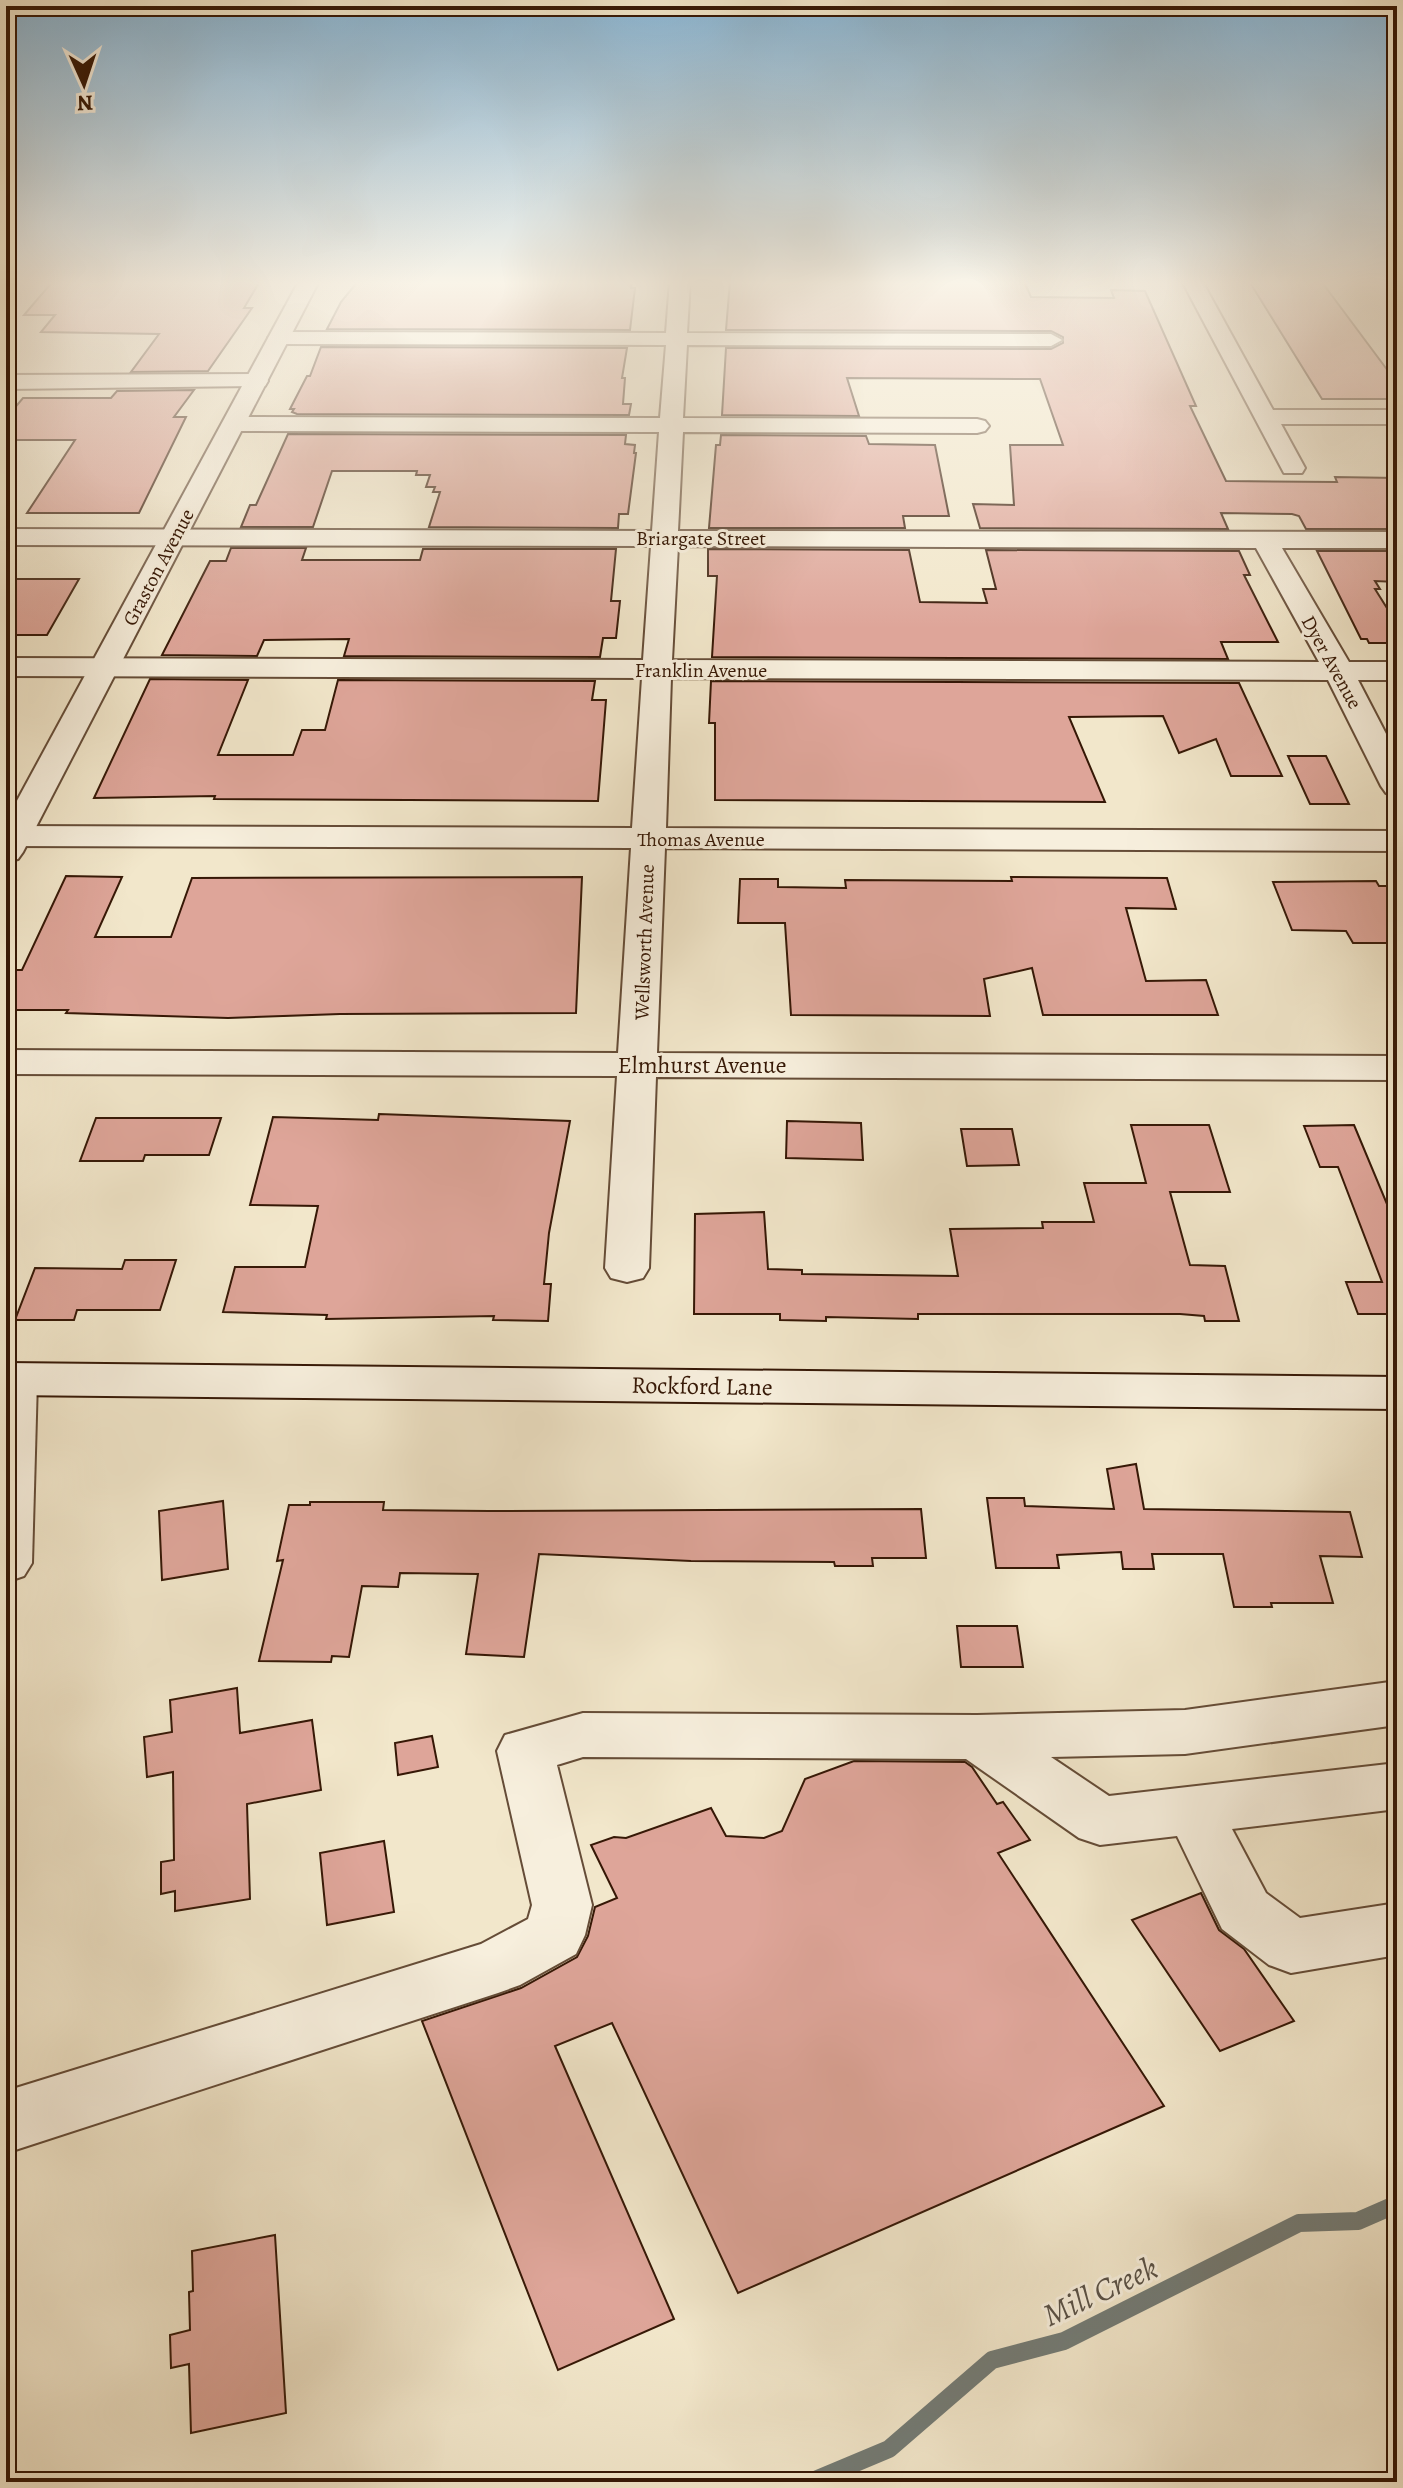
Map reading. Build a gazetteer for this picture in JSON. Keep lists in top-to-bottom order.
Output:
{
  "streets": {
    "street": [
      "Briargate Street",
      "Graston Avenue",
      "Dyer Avenue",
      "Franklin Avenue",
      "Thomas Avenue",
      "Wellsworth Avenue",
      "Elmhurst Avenue",
      "Rockford Lane"
    ]
  },
  "crossings": [
    ["Briargate Street", "Graston Avenue"],
    ["Briargate Street", "Dyer Avenue"],
    ["Briargate Street", "Wellsworth Avenue"],
    ["Graston Avenue", "Franklin Avenue"],
    ["Graston Avenue", "Thomas Avenue"],
    ["Dyer Avenue", "Franklin Avenue"],
    ["Franklin Avenue", "Wellsworth Avenue"],
    ["Thomas Avenue", "Wellsworth Avenue"],
    ["Wellsworth Avenue", "Elmhurst Avenue"]
  ],
  "water": ["Mill Creek"],
  "north": "bottom"
}
